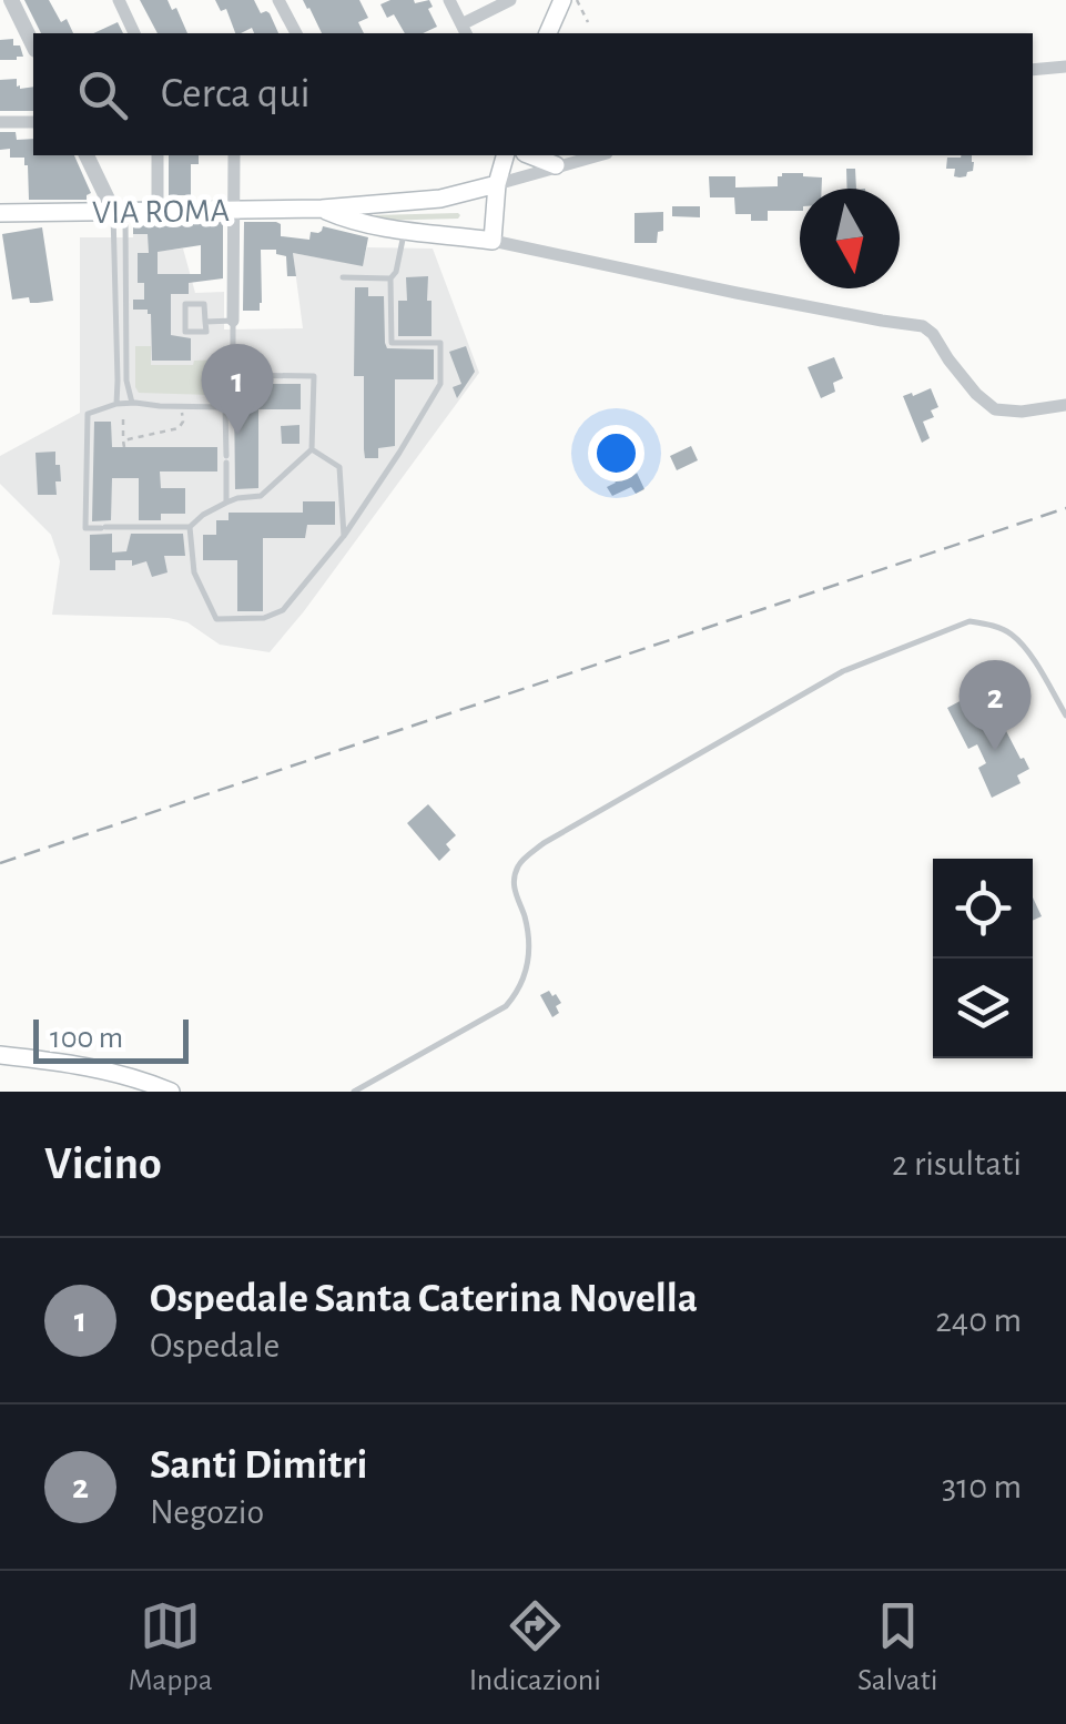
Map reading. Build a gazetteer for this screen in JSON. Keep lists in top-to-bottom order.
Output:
{
  "streets": {
    "main road": ["VIA ROMA"]
  },
  "scale_bar": "100 m",
  "north": "bottom",
  "page": {
    "search": "Cerca qui",
    "pins": ["1", "2"],
    "scale": "100 m",
    "heading": ["Vicino", "2 risultati"],
    "list": [
      {
        "mark": "1",
        "name": "Ospedale Santa Caterina Novella",
        "note": "Ospedale",
        "value": "240 m"
      },
      {
        "mark": "2",
        "name": "Santi Dimitri",
        "note": "Negozio",
        "value": "310 m"
      }
    ],
    "nav": ["Mappa", "Indicazioni", "Salvati"]
  }
}
